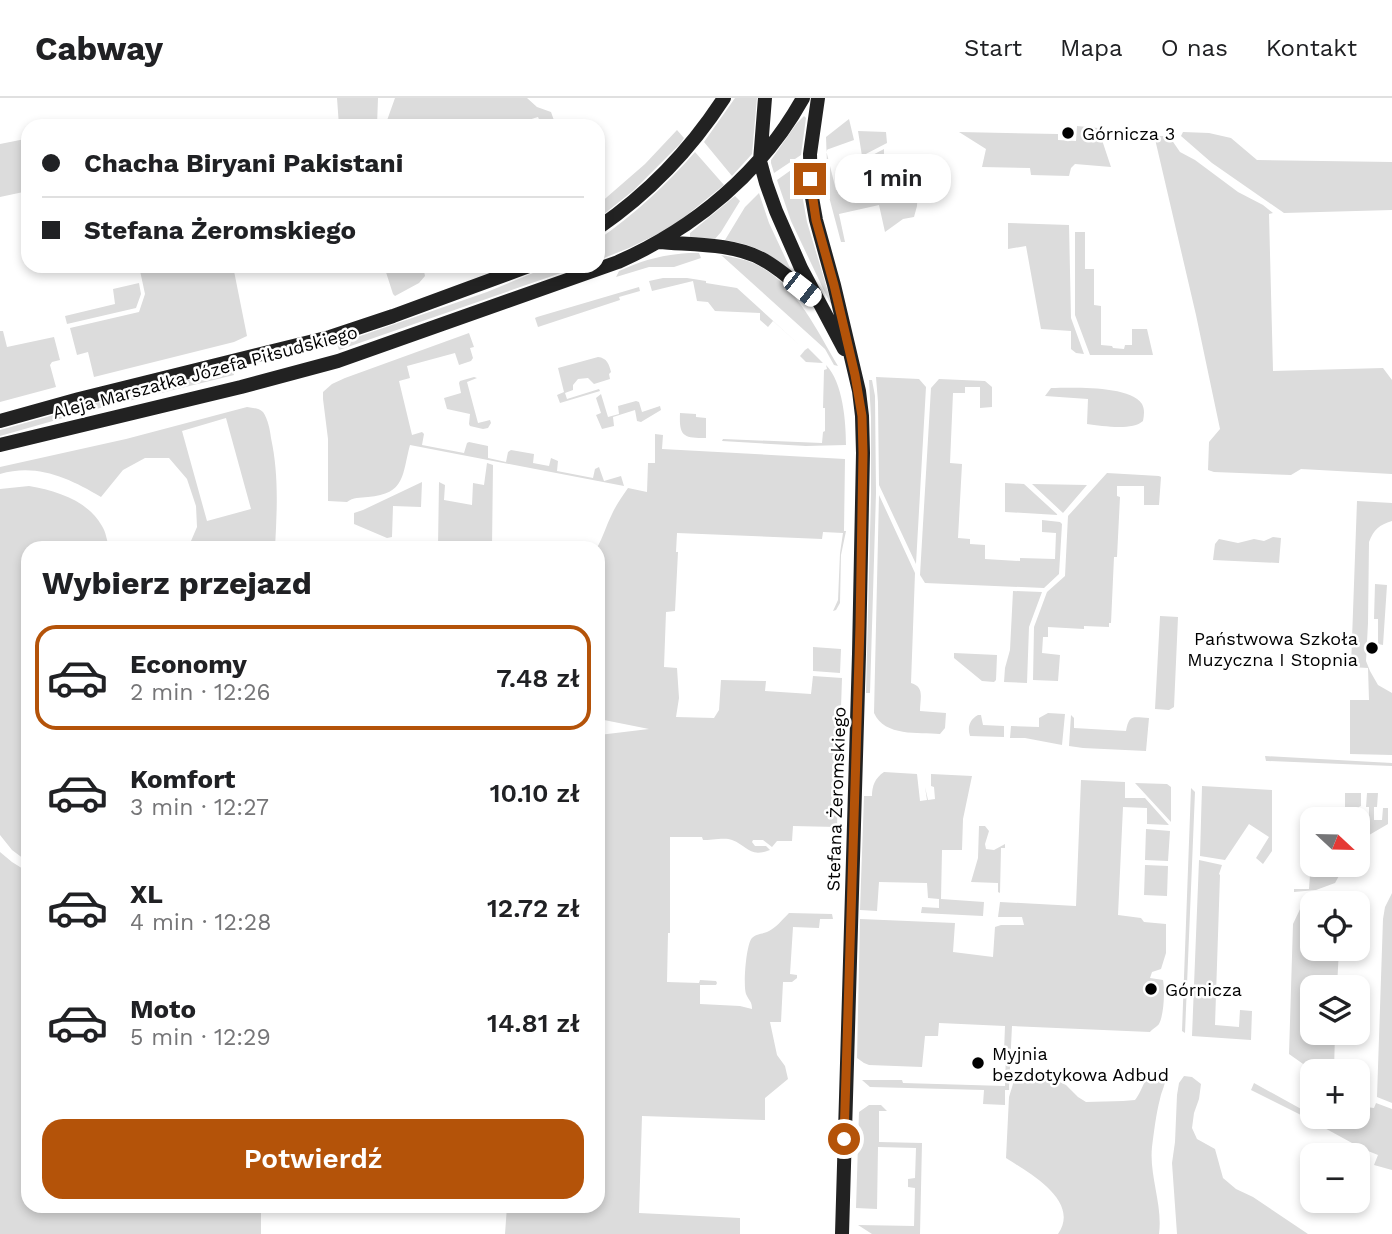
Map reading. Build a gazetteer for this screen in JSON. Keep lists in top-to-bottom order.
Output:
{
  "streets": {
    "street": ["Aleja Marszałka Józefa Piłsudskiego", "Stefana Żeromskiego"]
  },
  "crossings": [
    ["Aleja Marszałka Józefa Piłsudskiego", "Stefana Żeromskiego"]
  ],
  "places": [
    "Górnicza 3",
    "Państwowa Szkoła Muzyczna I Stopnia",
    "Górnicza",
    "Myjnia bezdotykowa Adbud"
  ],
  "north": "right",
  "page": {
    "header": "Cabway",
    "nav": [
      "Start",
      "Mapa",
      "O nas",
      "Kontakt"
    ],
    "banner": ["Chacha Biryani Pakistani", "Stefana Żeromskiego"],
    "bubble": "1 min",
    "heading": "Wybierz przejazd",
    "list": [
      {
        "name": "Economy",
        "note": "2 min · 12:26",
        "value": "7.48 zł"
      },
      {
        "name": "Komfort",
        "note": "3 min · 12:27",
        "value": "10.10 zł"
      },
      {
        "name": "XL",
        "note": "4 min · 12:28",
        "value": "12.72 zł"
      },
      {
        "name": "Moto",
        "note": "5 min · 12:29",
        "value": "14.81 zł"
      }
    ],
    "map_buttons": ["+", "−"],
    "buttons": "Potwierdź"
  }
}
